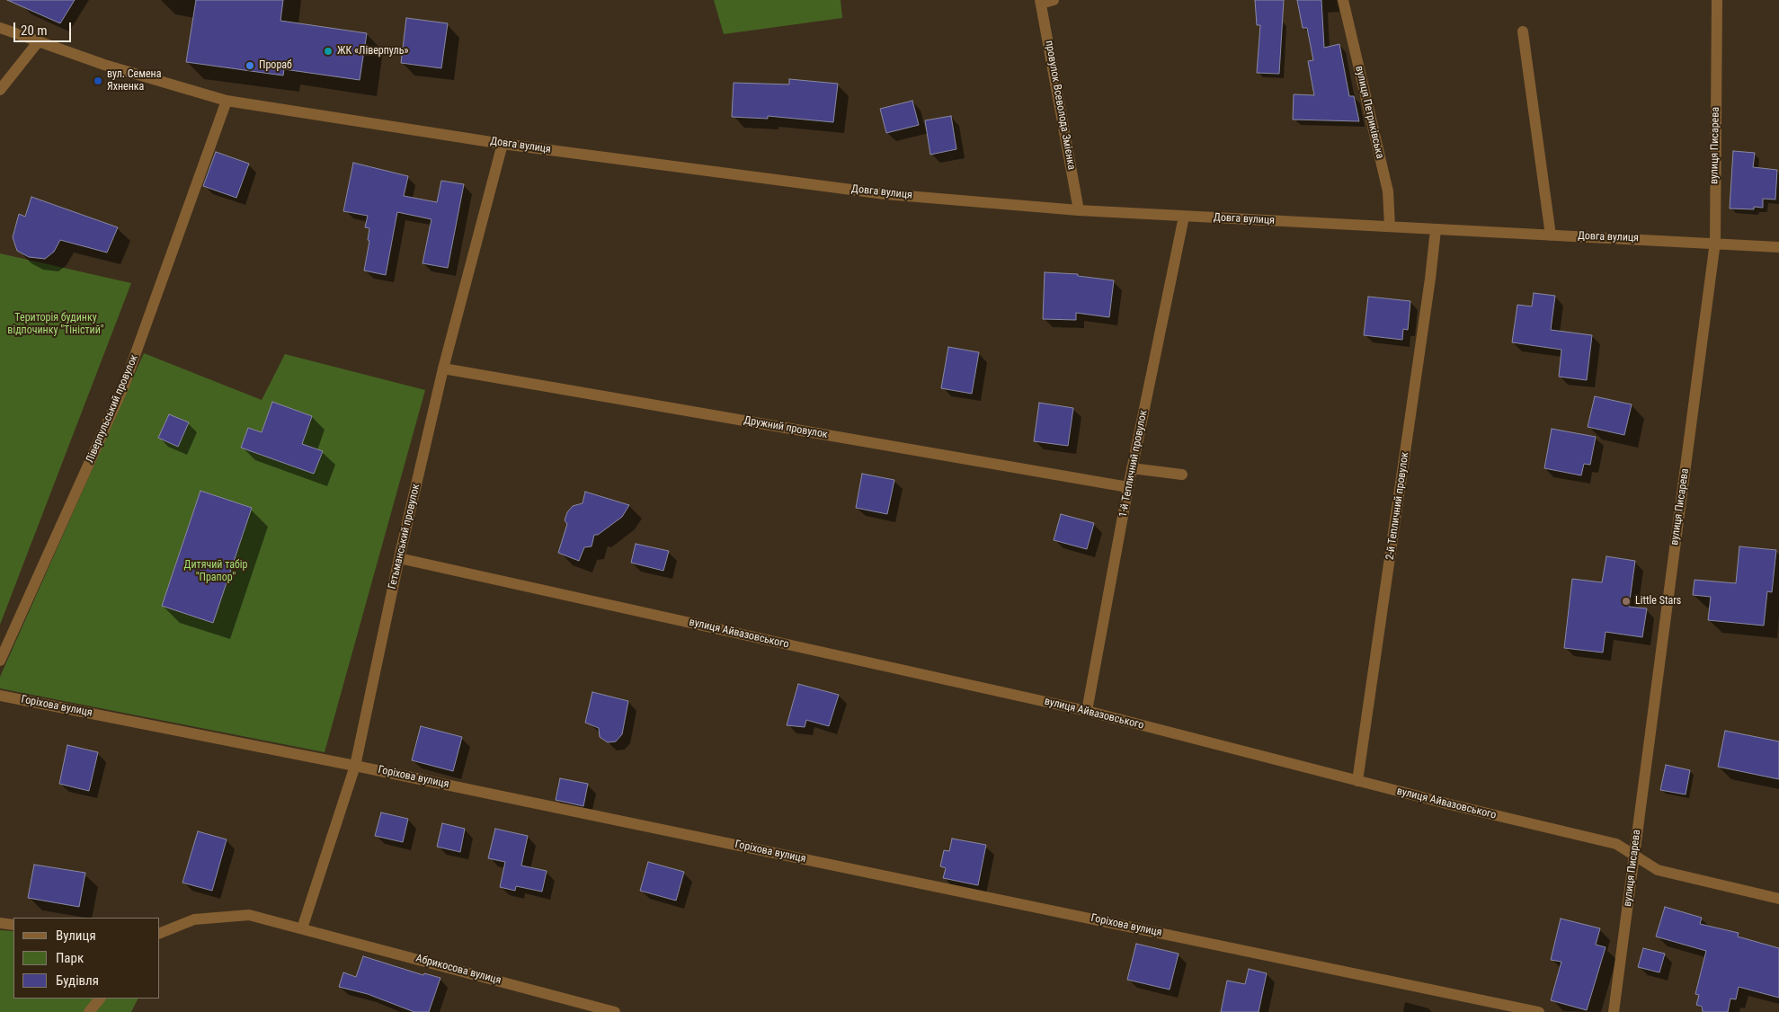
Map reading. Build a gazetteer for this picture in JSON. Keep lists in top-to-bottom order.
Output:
{
  "streets": {
    "street": [
      "провулок Всеволода Змієнка",
      "вулиця Петриківська",
      "Довга вулиця",
      "вулиця Писарева",
      "Ліверпульський провулок",
      "Дружний провулок",
      "1-й Тепличний провулок",
      "2-й Тепличний провулок",
      "Гетьманський провулок",
      "вулиця Айвазовського",
      "Горіхова вулиця",
      "Абрикосова вулиця"
    ]
  },
  "crossings": [
    ["провулок Всеволода Змієнка", "Довга вулиця"],
    ["вулиця Петриківська", "Довга вулиця"],
    ["Довга вулиця", "вулиця Писарева"],
    ["Довга вулиця", "Ліверпульський провулок"],
    ["Довга вулиця", "1-й Тепличний провулок"],
    ["Довга вулиця", "2-й Тепличний провулок"],
    ["Довга вулиця", "Гетьманський провулок"],
    ["вулиця Писарева", "вулиця Айвазовського"],
    ["Дружний провулок", "1-й Тепличний провулок"],
    ["Дружний провулок", "Гетьманський провулок"],
    ["1-й Тепличний провулок", "вулиця Айвазовського"],
    ["2-й Тепличний провулок", "вулиця Айвазовського"],
    ["Гетьманський провулок", "вулиця Айвазовського"],
    ["Гетьманський провулок", "Горіхова вулиця"],
    ["Гетьманський провулок", "Абрикосова вулиця"]
  ],
  "parks": ["Територія будинку відпочинку \"Тіністий\"", "Дитячий табір \"Прапор\""],
  "places": [
    "ЖК «Ліверпуль»",
    "Прораб",
    "вул. Семена Яхненка",
    "Little Stars"
  ],
  "legend": ["Вулиця", "Парк", "Будівля"],
  "scale_bar": "20 m"
}
